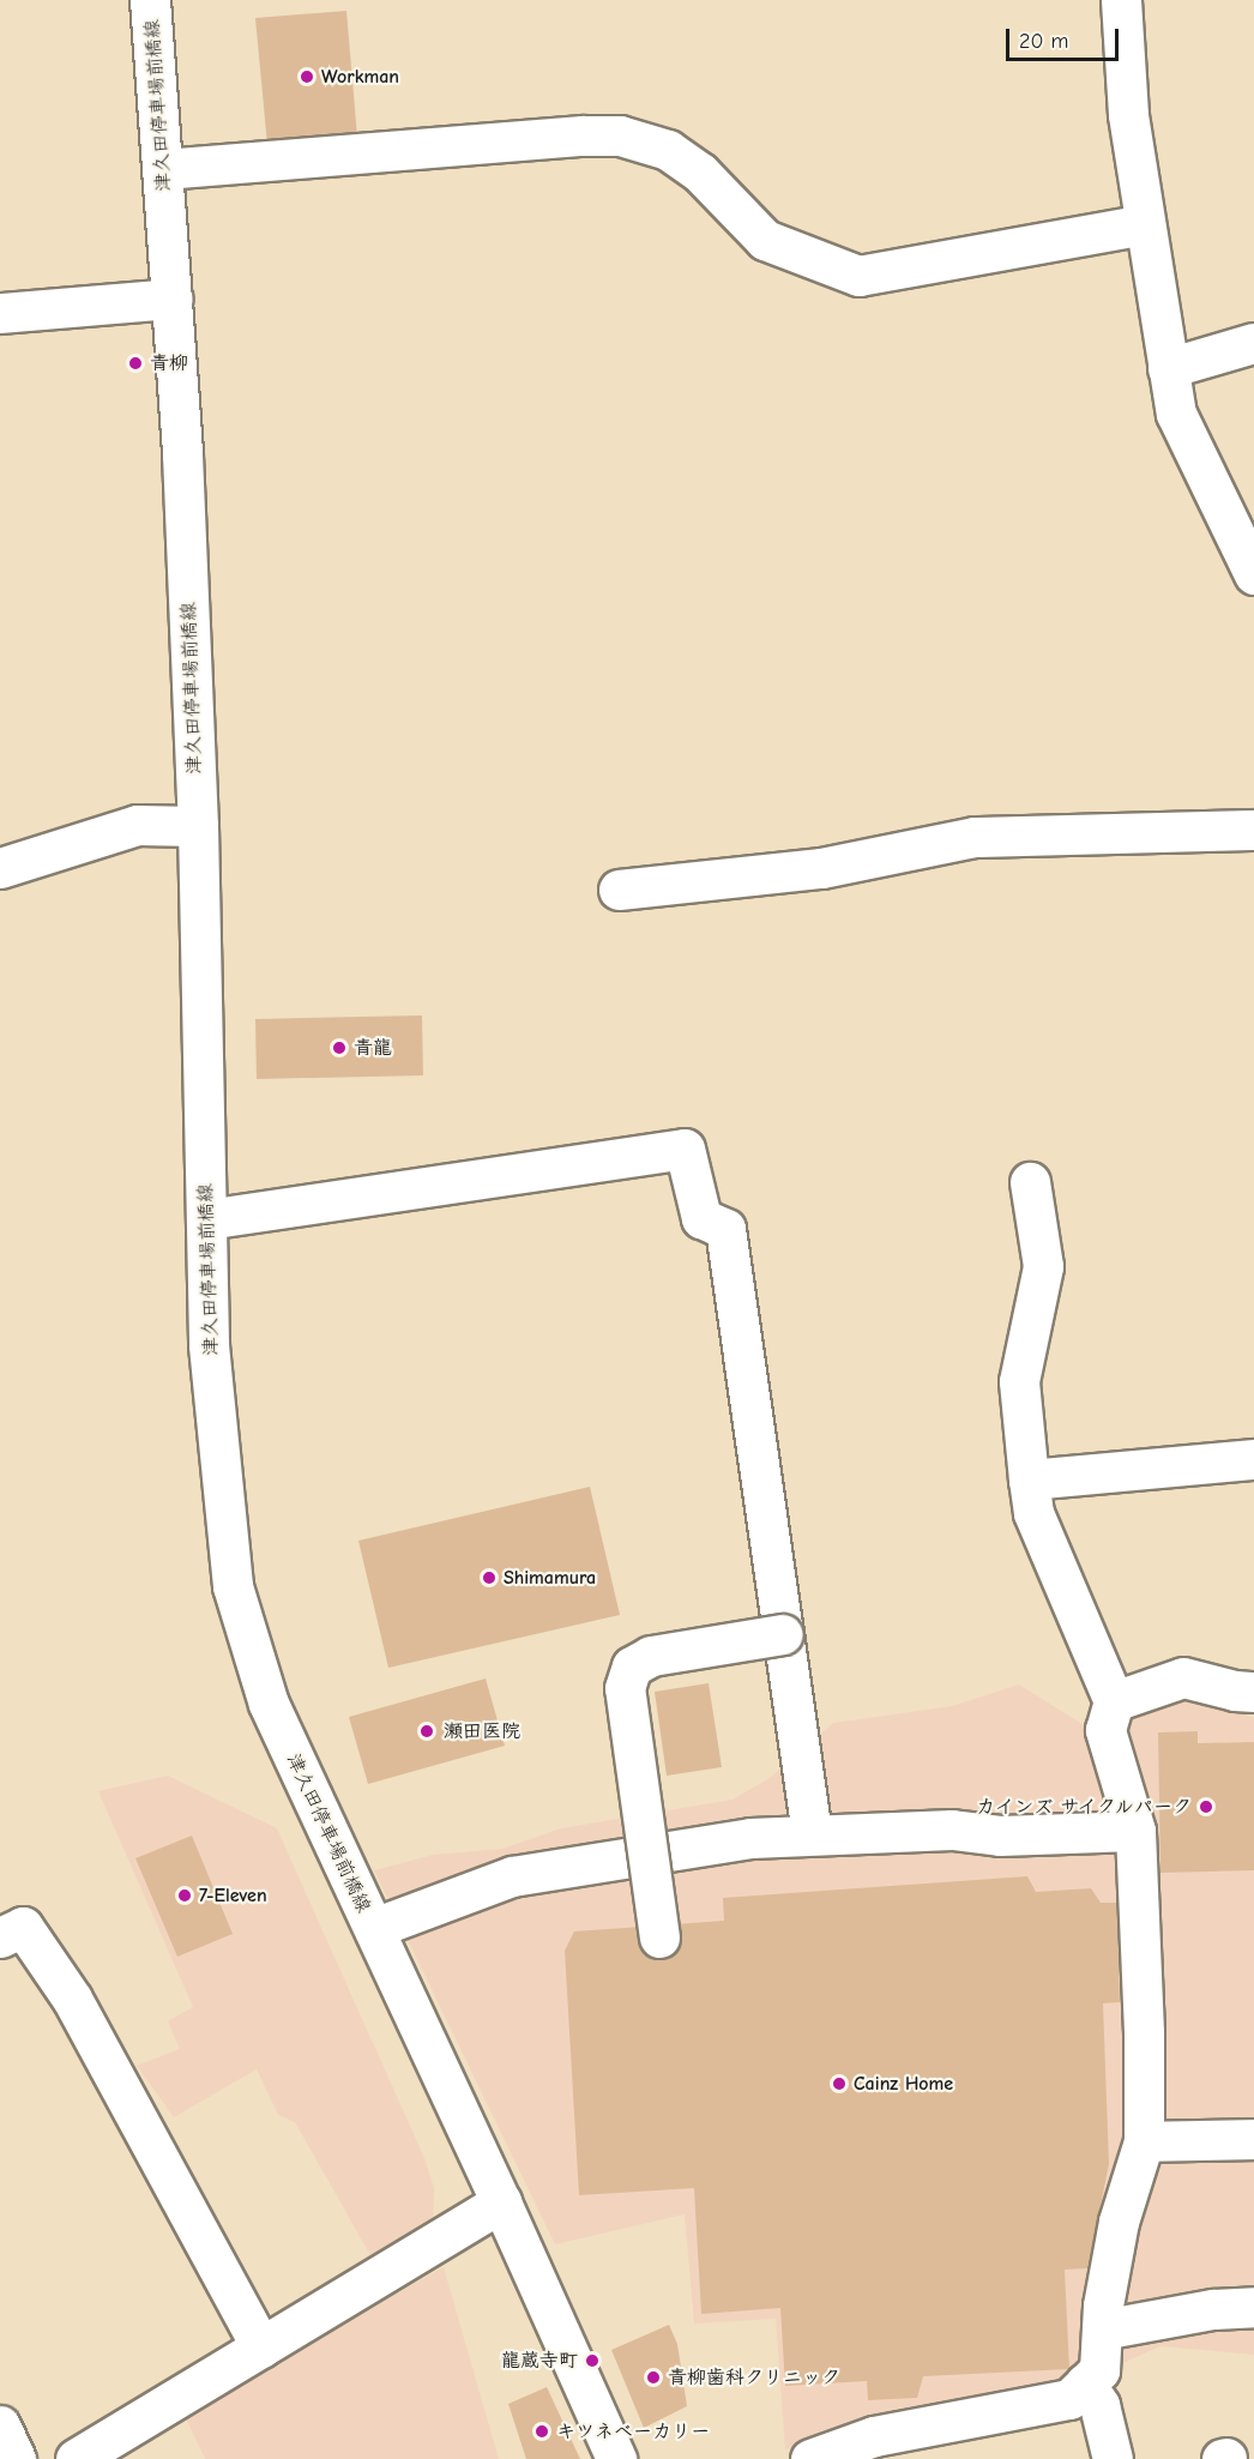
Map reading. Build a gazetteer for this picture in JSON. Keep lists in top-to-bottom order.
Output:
{
  "streets": {
    "street": ["津久田停車場前橋線"]
  },
  "places": [
    "Workman",
    "青柳",
    "青龍",
    "Shimamura",
    "瀬田医院",
    "カインズ サイクルパーク",
    "7-Eleven",
    "Cainz Home",
    "龍蔵寺町",
    "青柳歯科クリニック",
    "キツネベーカリー"
  ],
  "scale_bar": "20 m"
}
